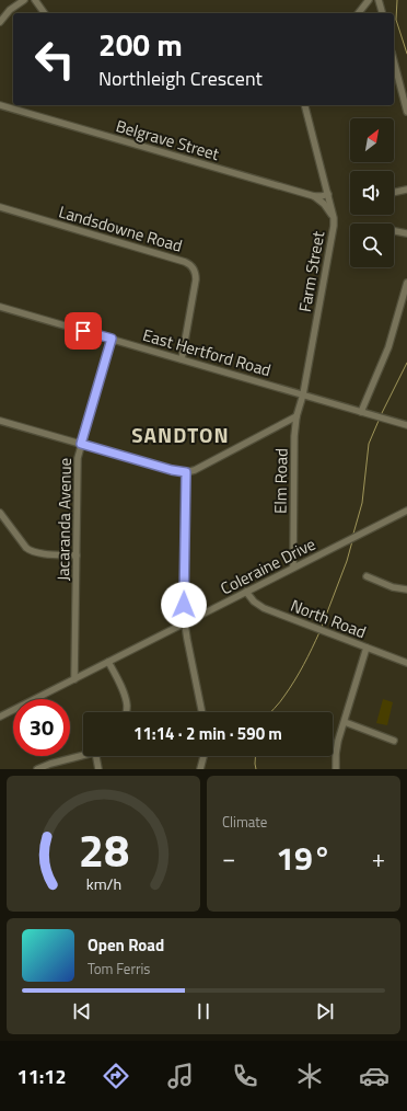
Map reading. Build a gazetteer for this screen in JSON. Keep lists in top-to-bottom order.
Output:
{
  "streets": {
    "street": [
      "Belgrave Street",
      "Landsdowne Road",
      "Farm Street",
      "East Hertford Road",
      "Elm Road",
      "Jacaranda Avenue",
      "Coleraine Drive",
      "North Road"
    ]
  },
  "crossings": [
    ["Belgrave Street", "Farm Street"],
    ["Landsdowne Road", "East Hertford Road"],
    ["Farm Street", "East Hertford Road"],
    ["Farm Street", "Elm Road"],
    ["East Hertford Road", "Elm Road"],
    ["East Hertford Road", "Jacaranda Avenue"],
    ["Elm Road", "Coleraine Drive"],
    ["Jacaranda Avenue", "Coleraine Drive"],
    ["Coleraine Drive", "North Road"]
  ],
  "districts": ["SANDTON"],
  "north": "top right",
  "page": {
    "turn": ["200 m", "Northleigh Crescent"],
    "limit": "30",
    "trip": "11:14 · 2 min · 590 m",
    "tile": "Climate",
    "heat": ["−", "19°", "+"],
    "song": ["Open Road", "Tom Ferris"],
    "tabs": "11:12",
    "gauge": ["28", "km/h"]
  }
}
